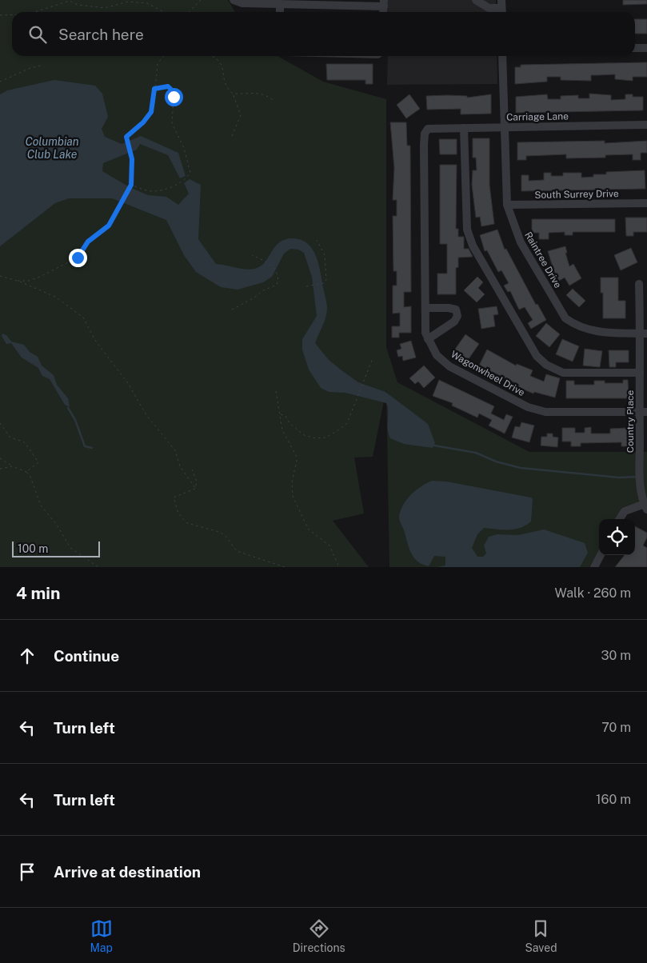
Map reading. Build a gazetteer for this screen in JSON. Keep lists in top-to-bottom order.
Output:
{
  "streets": {
    "street": [
      "Carriage Lane",
      "South Surrey Drive",
      "Raintree Drive",
      "Wagonwheel Drive",
      "Country Place"
    ]
  },
  "crossings": [
    ["Carriage Lane", "Raintree Drive"],
    ["Carriage Lane", "Wagonwheel Drive"],
    ["South Surrey Drive", "Raintree Drive"],
    ["Raintree Drive", "Country Place"],
    ["Wagonwheel Drive", "Country Place"]
  ],
  "water": ["Columbian Club Lake"],
  "scale_bar": "100 m",
  "page": {
    "search": "Search here",
    "scale": "100 m",
    "heading": ["4 min", "Walk · 260 m"],
    "list": [
      ["Continue", "30 m"],
      ["Turn left", "70 m"],
      ["Turn left", "160 m"],
      "Arrive at destination"
    ],
    "nav": ["Map", "Directions", "Saved"]
  }
}
